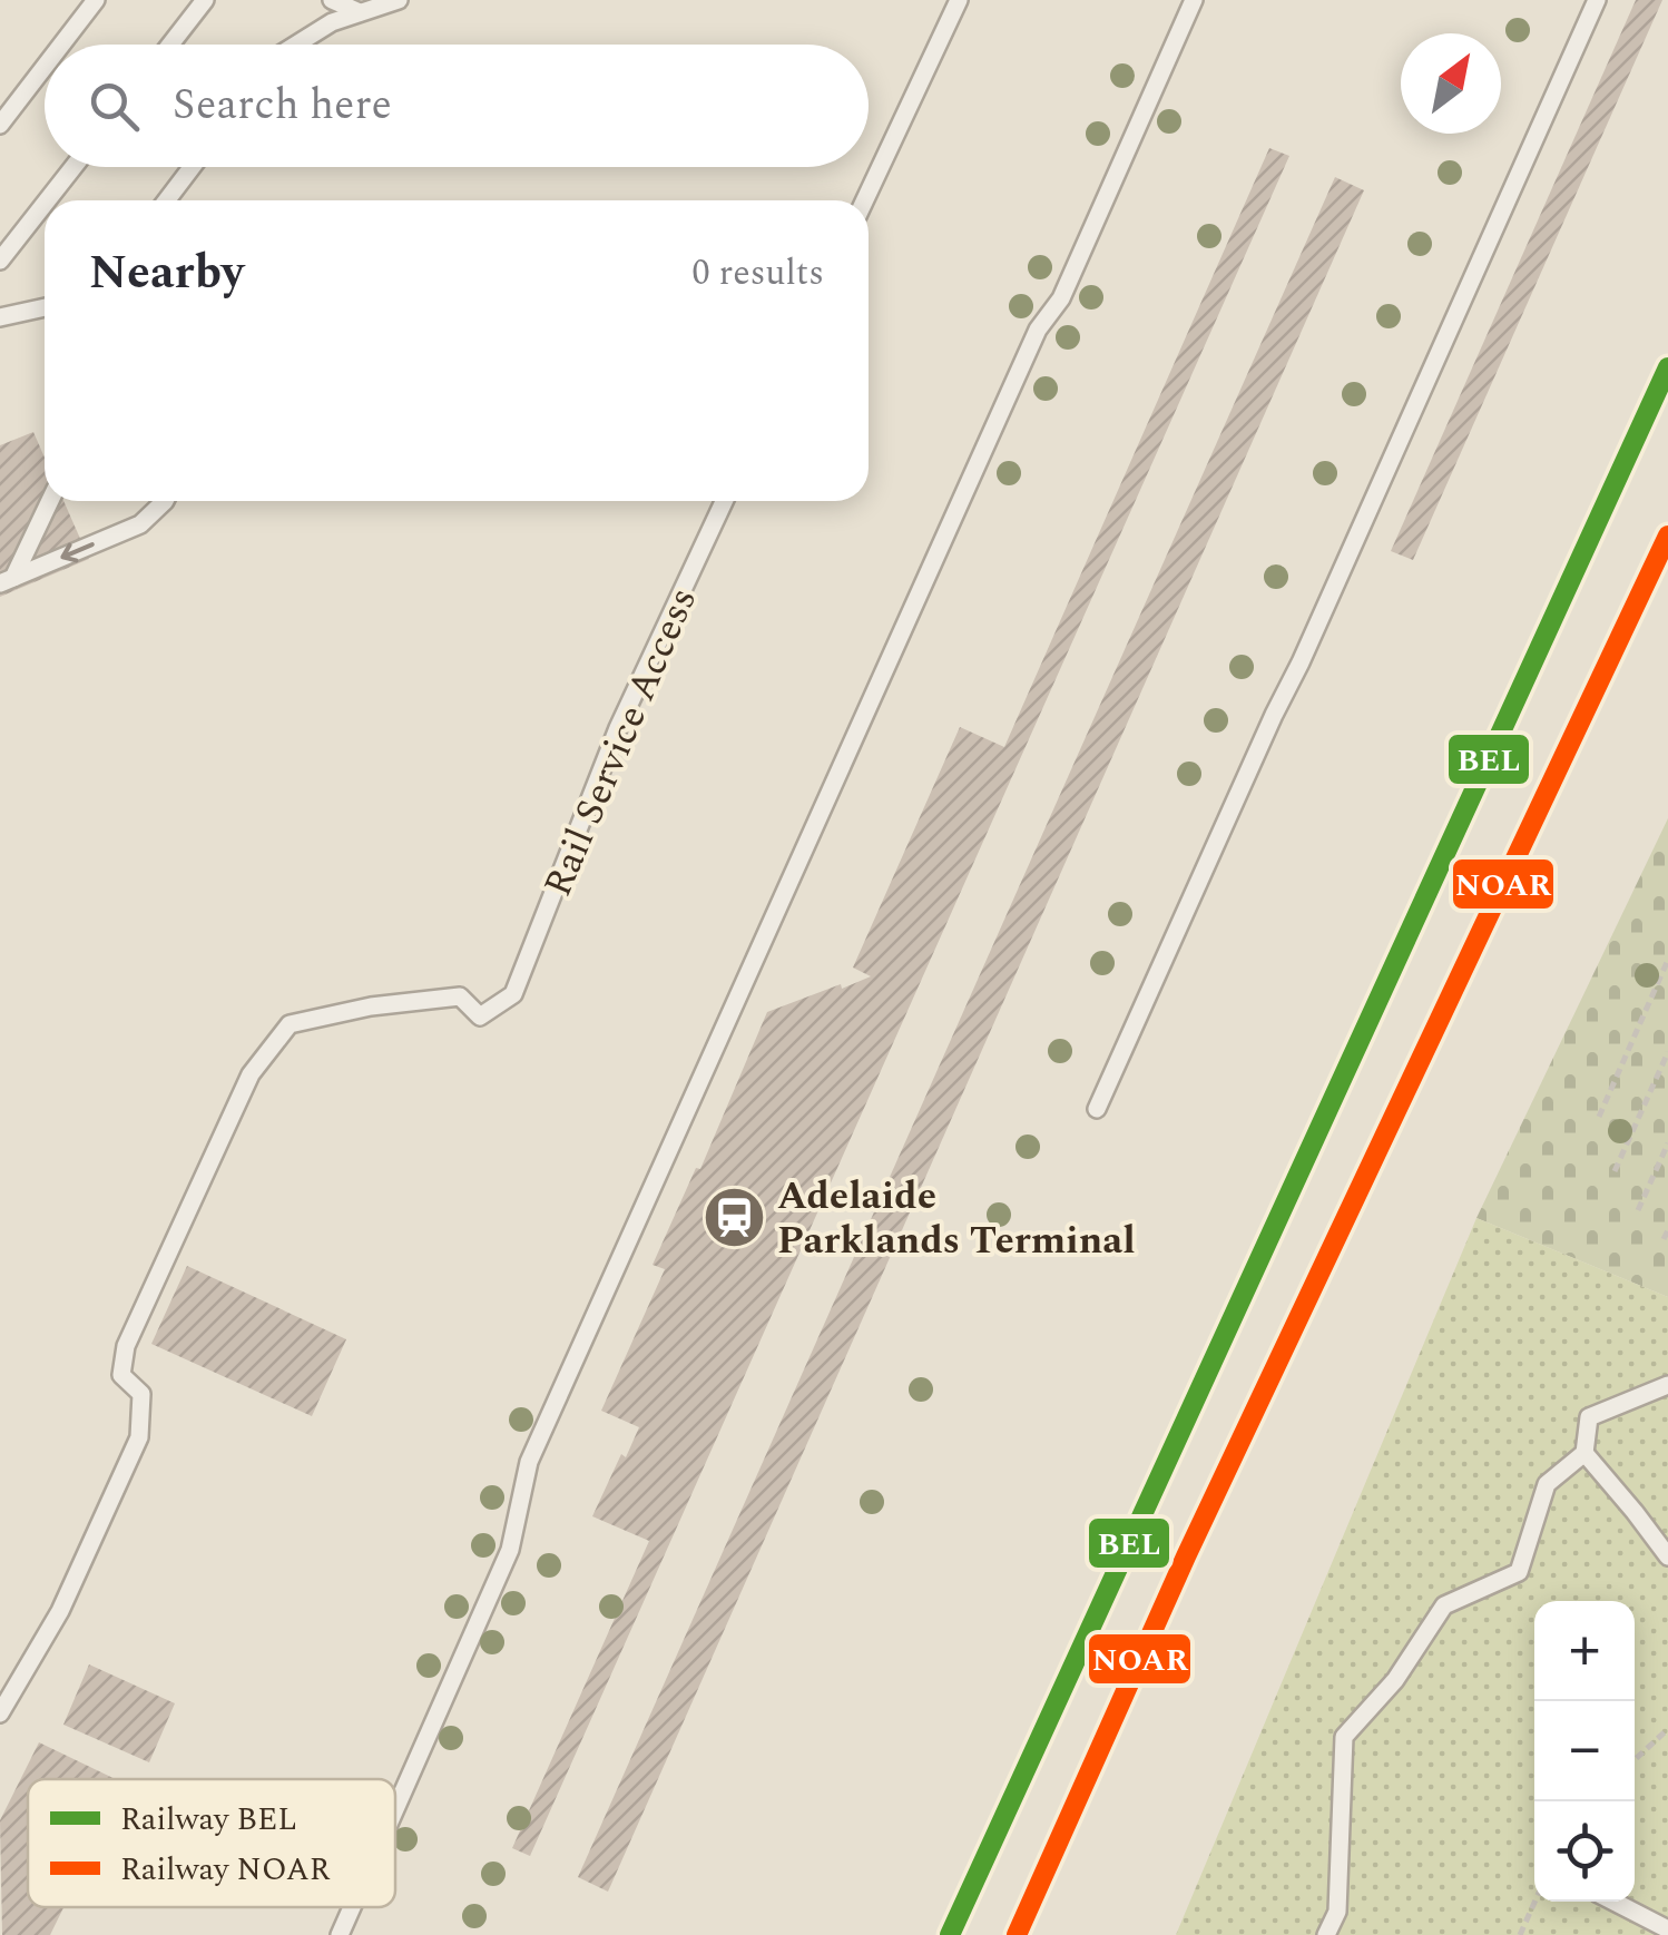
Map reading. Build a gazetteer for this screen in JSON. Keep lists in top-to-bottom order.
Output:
{
  "streets": {
    "lane": ["Rail Service Access"]
  },
  "places": {
    "station": ["Adelaide Parklands Terminal"]
  },
  "lines": ["rail line BEL", "rail line NOAR"],
  "legend": ["Railway BEL", "Railway NOAR"],
  "north": "top right",
  "page": {
    "search": "Search here",
    "heading": ["Nearby", "0 results"],
    "map_buttons": ["+", "−"]
  }
}
